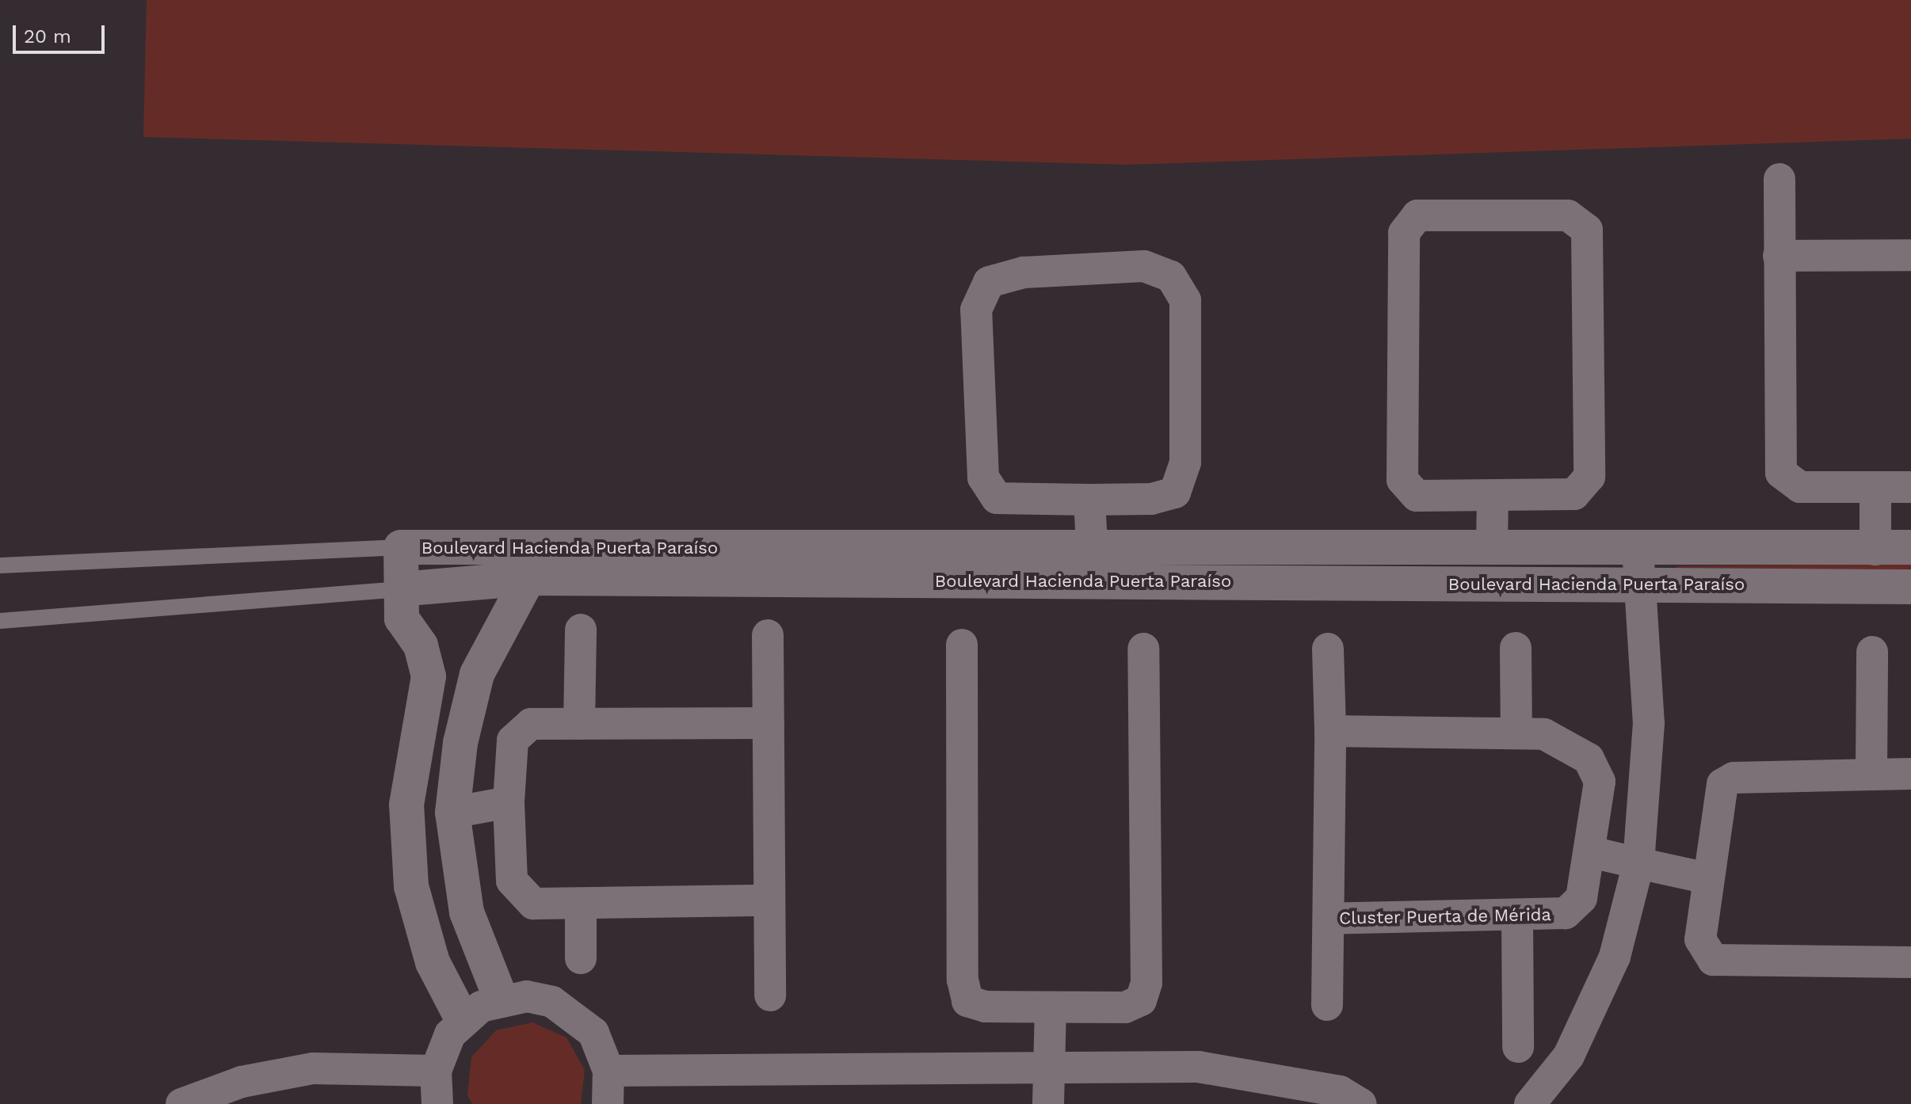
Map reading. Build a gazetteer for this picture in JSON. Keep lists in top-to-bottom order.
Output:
{
  "streets": {
    "street": ["Boulevard Hacienda Puerta Paraíso", "Cluster Puerta de Mérida"]
  },
  "scale_bar": "20 m"
}
